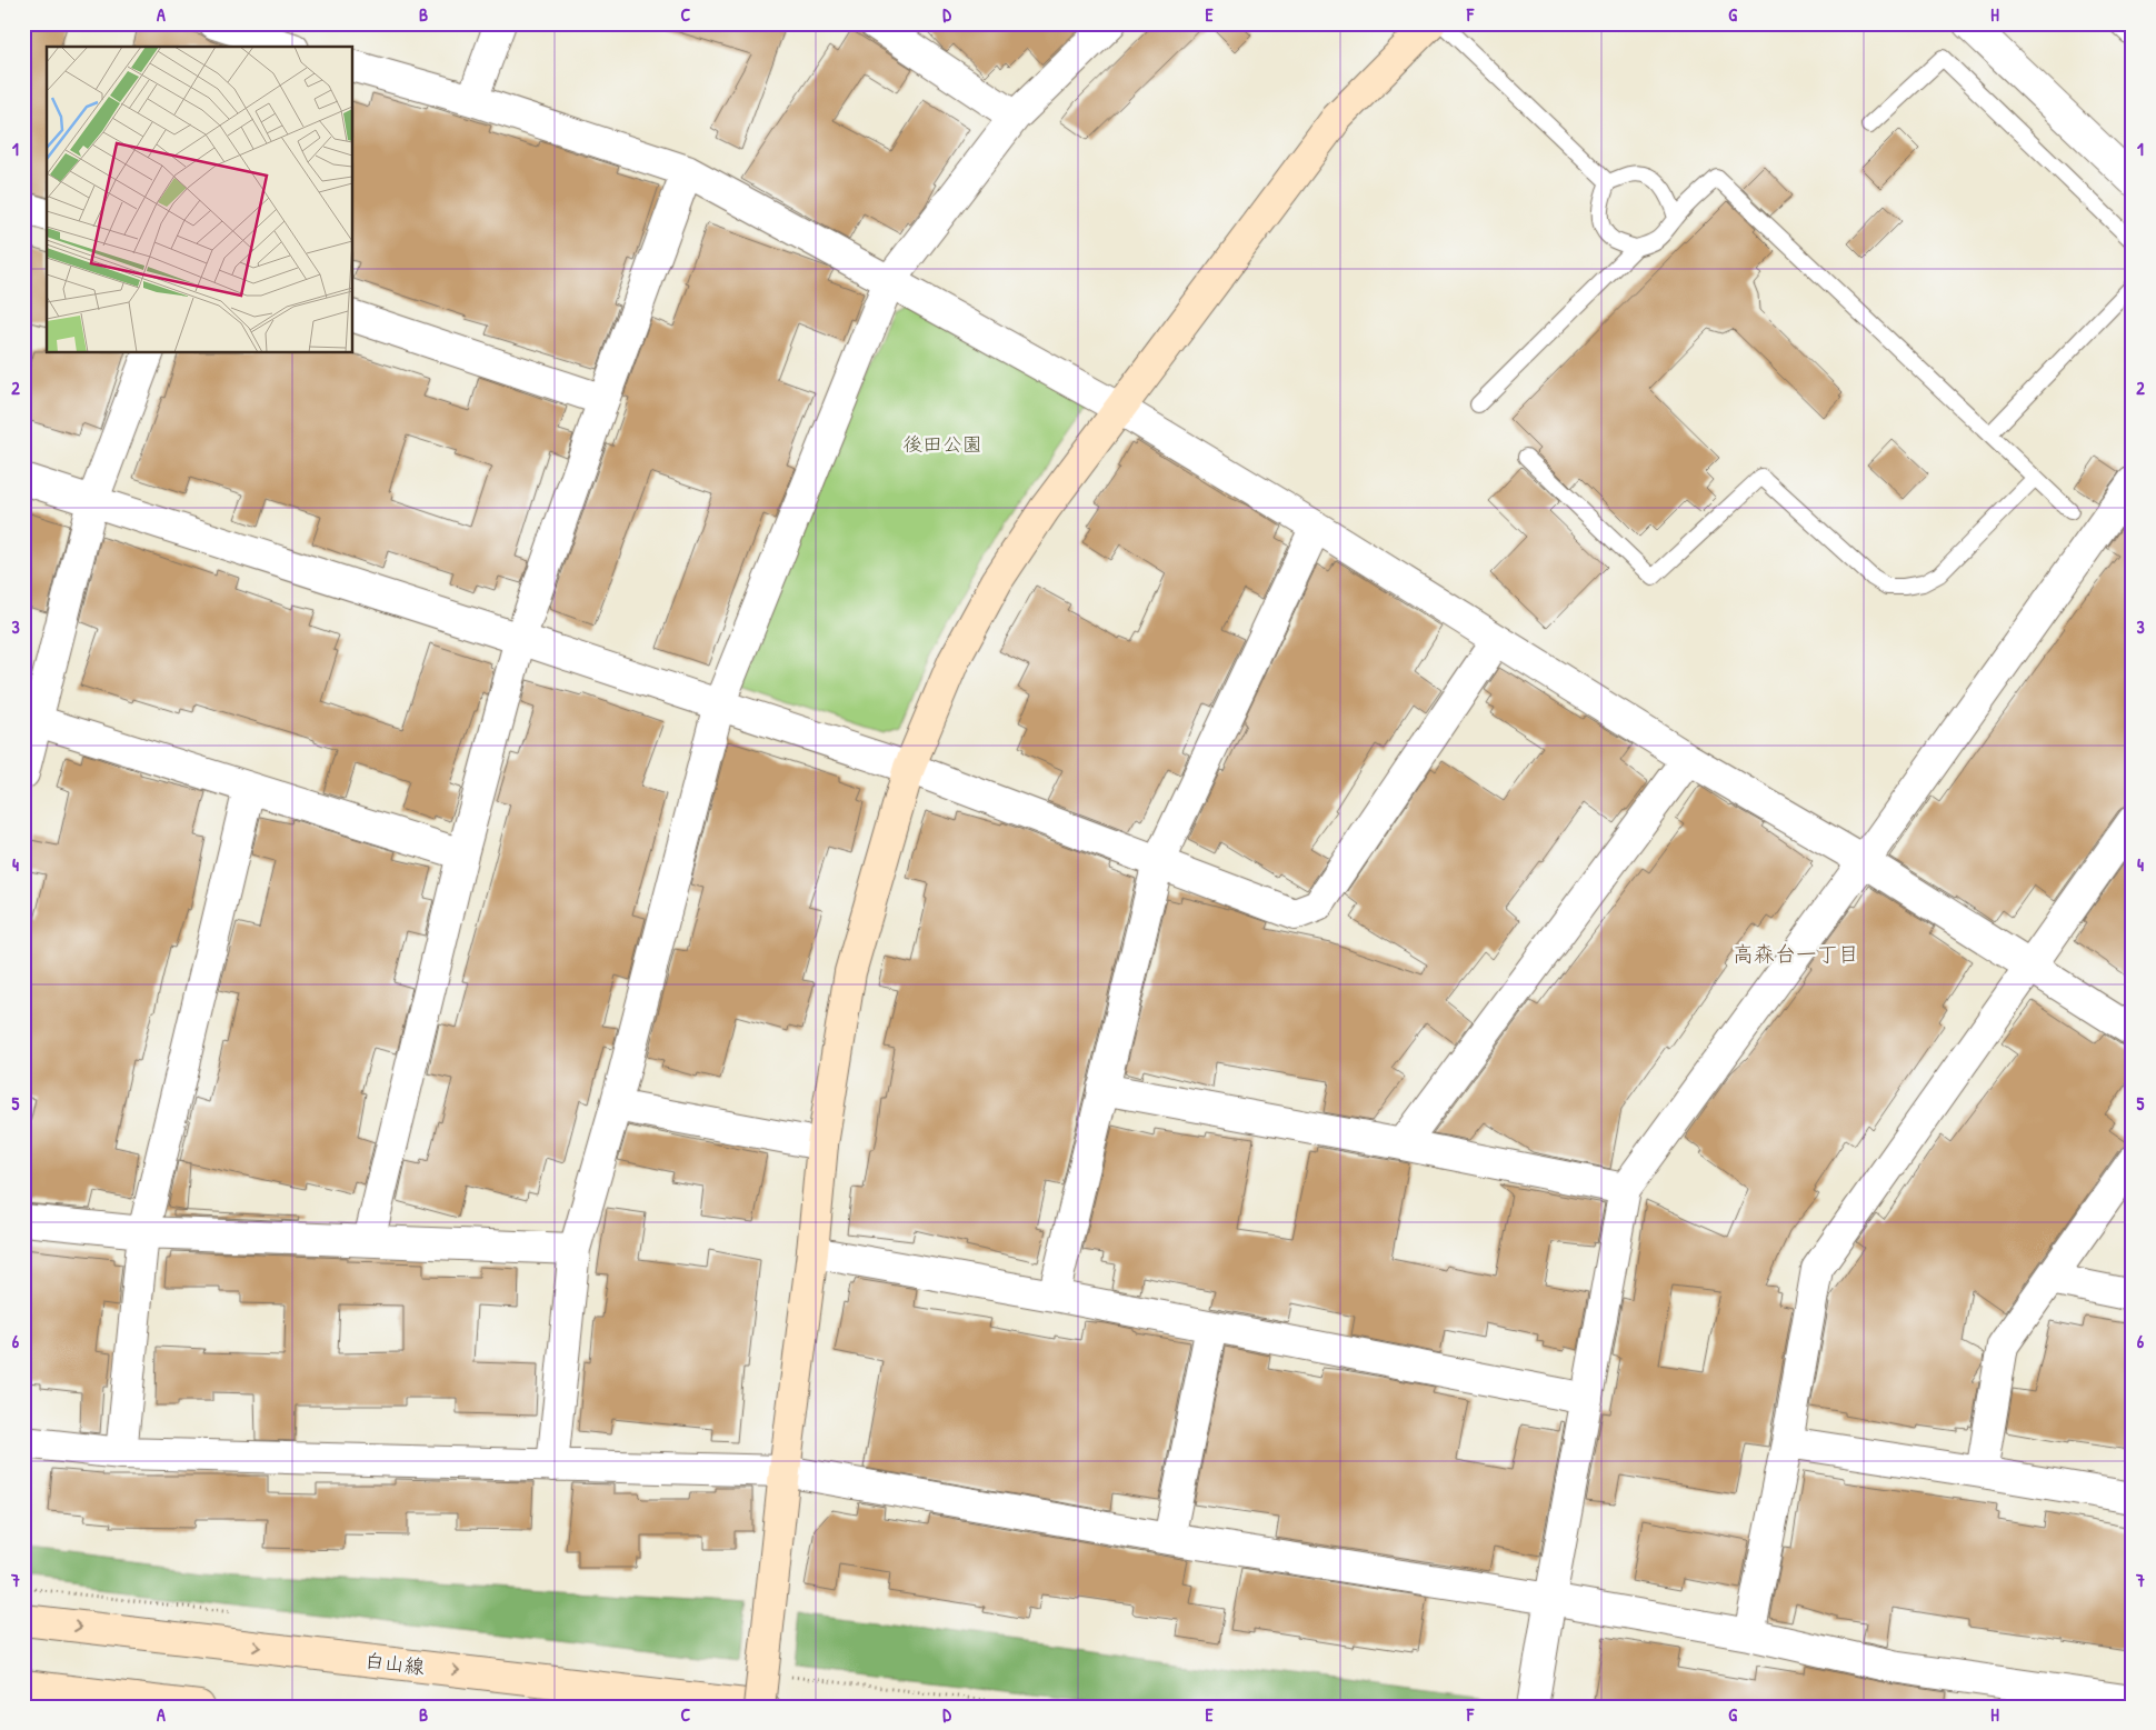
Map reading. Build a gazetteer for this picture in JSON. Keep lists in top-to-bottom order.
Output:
{
  "streets": {
    "street": ["白山線"]
  },
  "districts": ["高森台一丁目"],
  "parks": ["後田公園"],
  "grid": {
    "columns": [
      "A",
      "B",
      "C",
      "D",
      "E",
      "F",
      "G",
      "H"
    ],
    "rows": [
      "1",
      "2",
      "3",
      "4",
      "5",
      "6",
      "7"
    ]
  }
}
